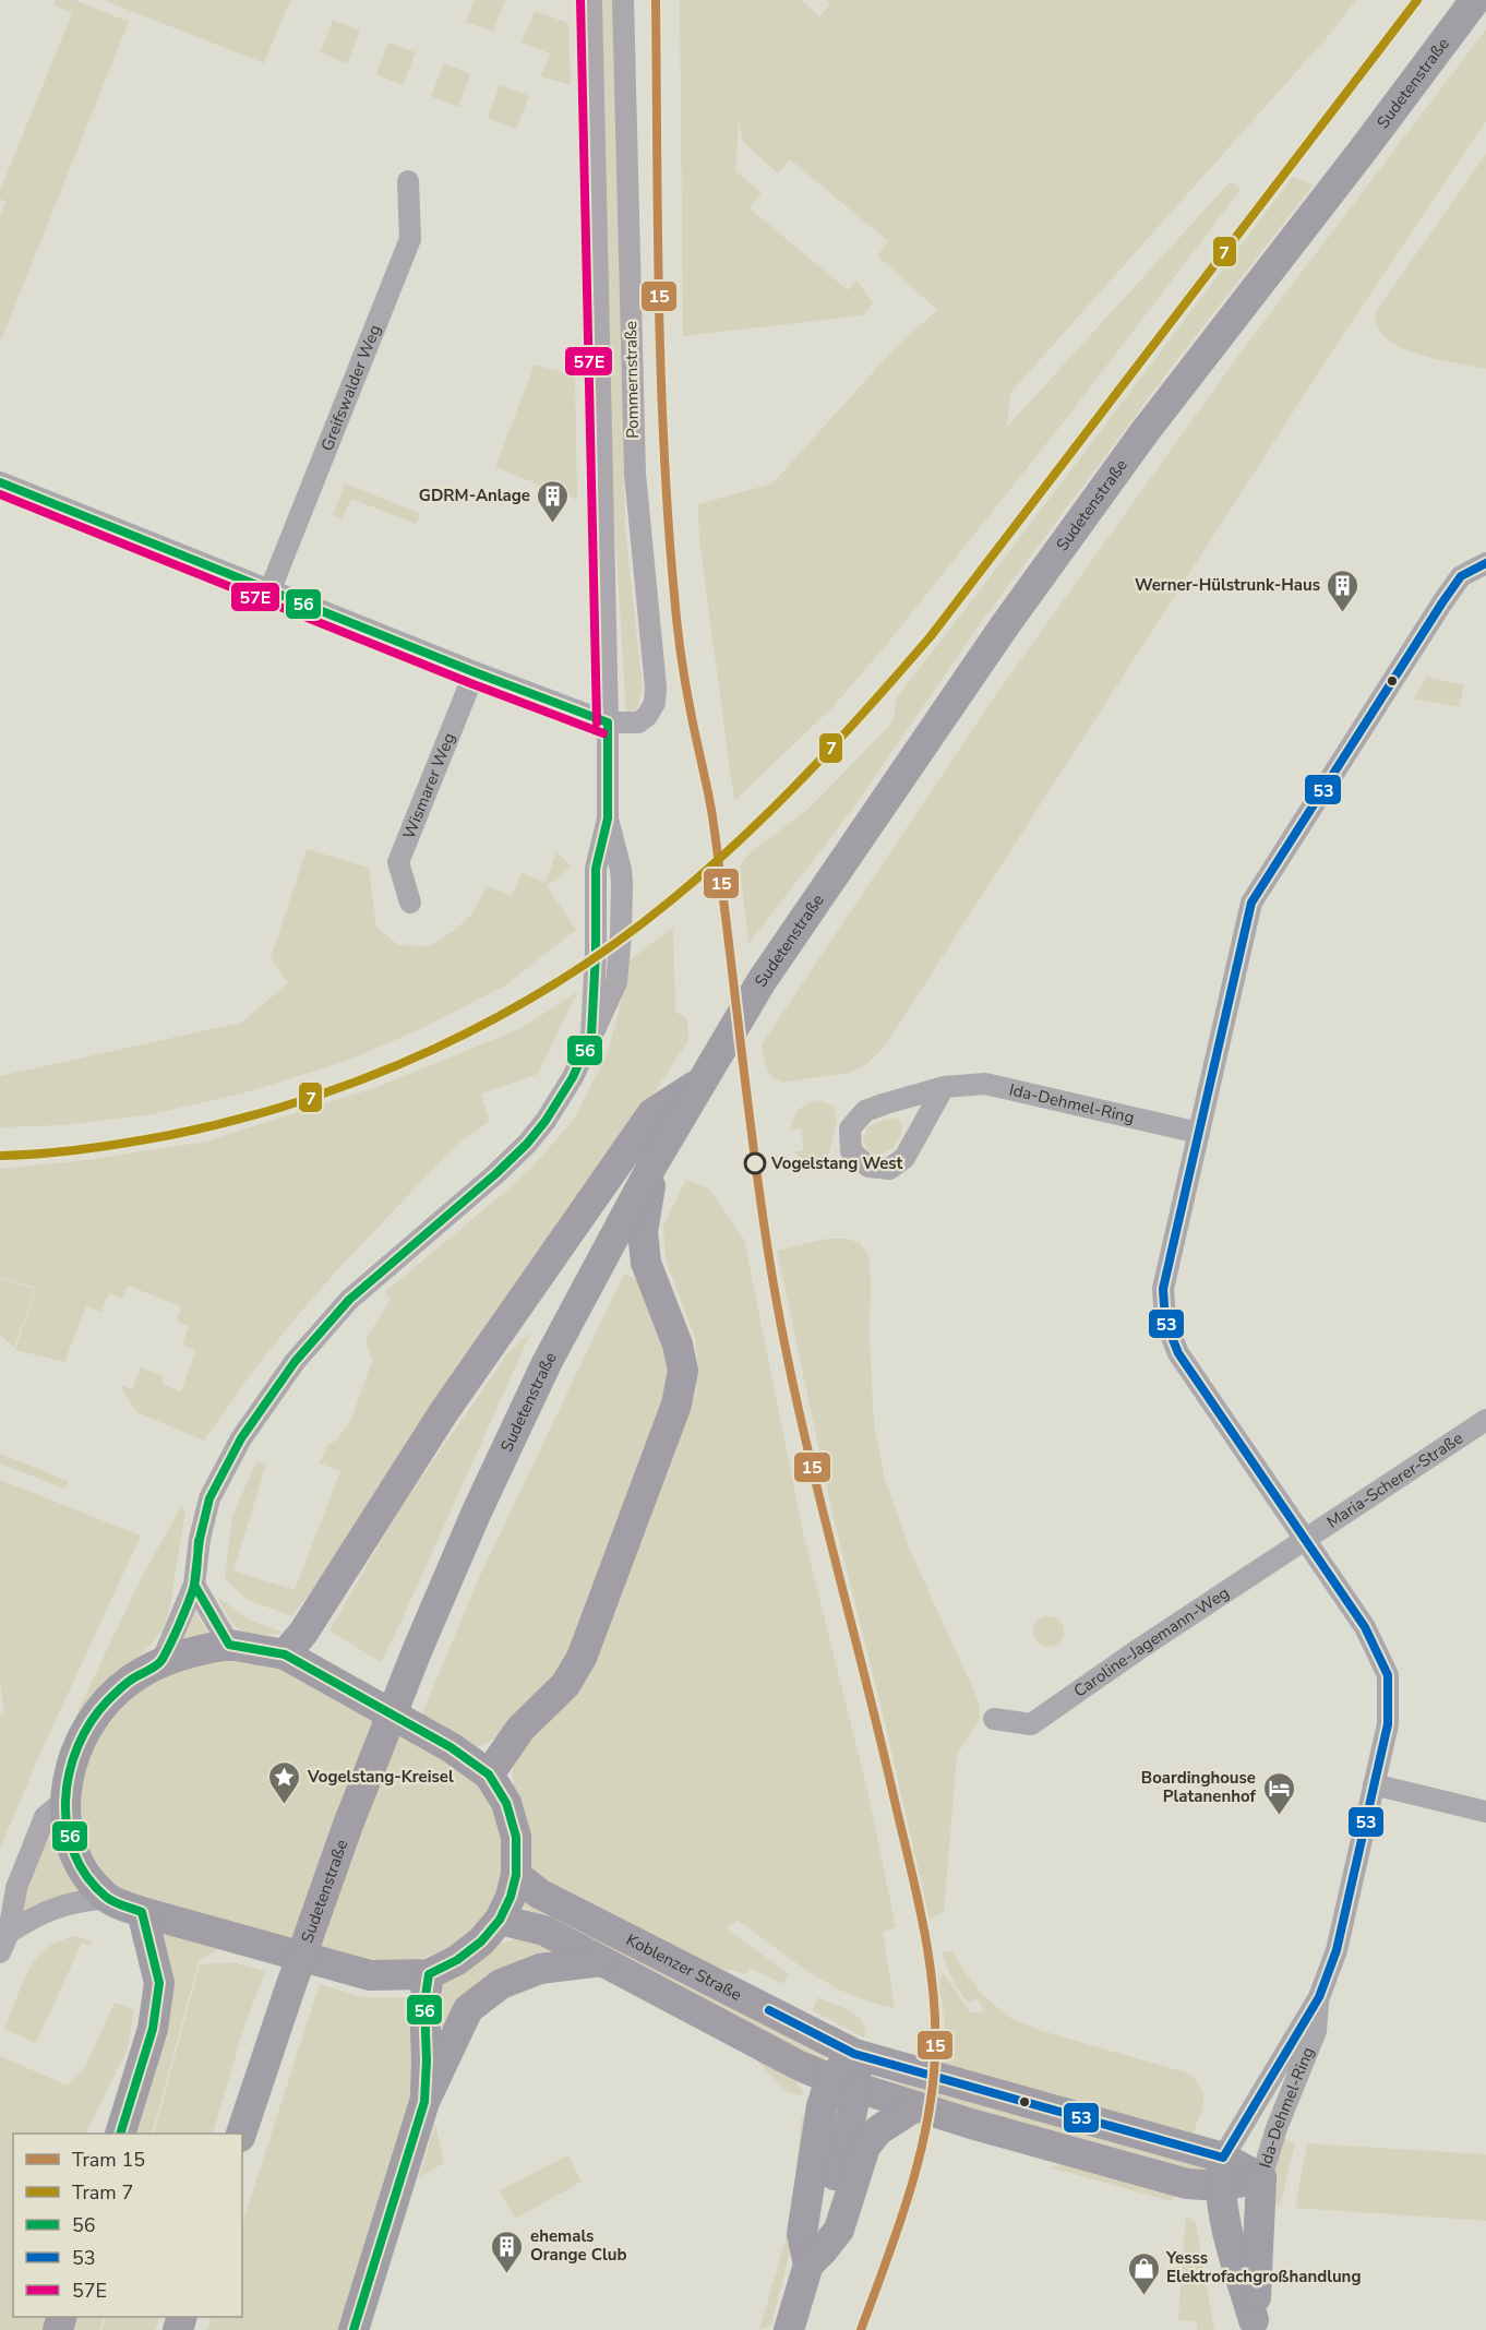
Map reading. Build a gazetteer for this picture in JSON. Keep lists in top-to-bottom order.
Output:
{
  "streets": {
    "main road": ["Sudetenstraße", "Koblenzer Straße"],
    "street": [
      "Pommernstraße",
      "Greifswalder Weg",
      "Wismarer Weg",
      "Ida-Dehmel-Ring",
      "Maria-Scherer-Straße",
      "Caroline-Jagemann-Weg"
    ]
  },
  "crossings": [
    ["Ida-Dehmel-Ring", "Maria-Scherer-Straße"],
    ["Ida-Dehmel-Ring", "Caroline-Jagemann-Weg"],
    ["Ida-Dehmel-Ring", "Koblenzer Straße"],
    ["Maria-Scherer-Straße", "Caroline-Jagemann-Weg"]
  ],
  "places": {
    "building": ["GDRM-Anlage", "Werner-Hülstrunk-Haus", "ehemals Orange Club"],
    "other": ["Vogelstang West"],
    "place": ["Vogelstang-Kreisel"],
    "hotel": ["Boardinghouse Platanenhof"],
    "shop": ["Yesss Elektrofachgroßhandlung"]
  },
  "lines": [
    "tram line 15",
    "tram line 7",
    "transit line 57E",
    "transit line 56",
    "transit line 53"
  ],
  "legend": [
    "Tram 15",
    "Tram 7",
    "56",
    "53",
    "57E"
  ]
}
